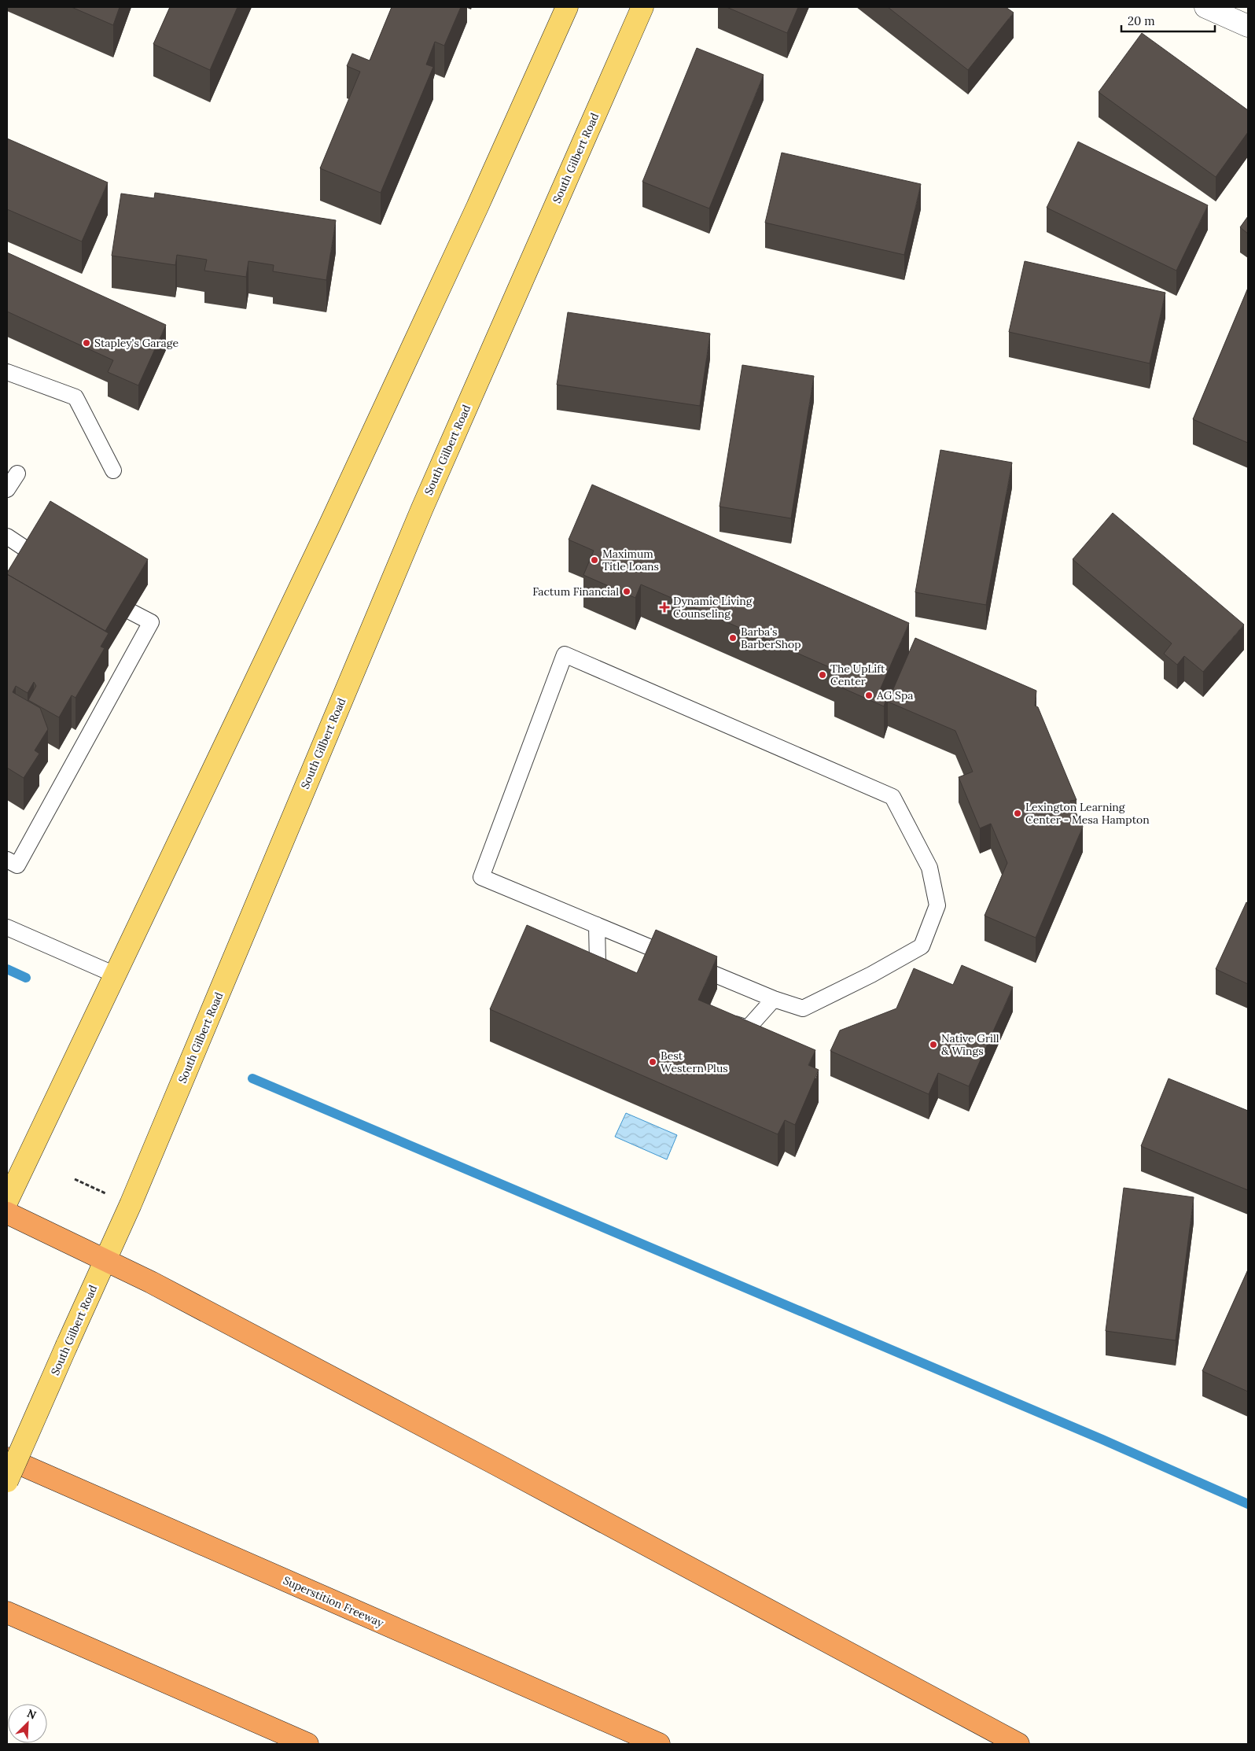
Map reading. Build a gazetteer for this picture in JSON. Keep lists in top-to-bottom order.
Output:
{
  "streets": {
    "highway": ["Superstition Freeway"],
    "main road": ["South Gilbert Road"]
  },
  "places": {
    "other": [
      "Stapley's Garage",
      "Maximum Title Loans",
      "Factum Financial",
      "Barba's BarberShop",
      "The UpLift Center",
      "AG Spa",
      "Lexington Learning Center - Mesa Hampton",
      "Native Grill & Wings",
      "Best Western Plus"
    ],
    "health": ["Dynamic Living Counseling"]
  },
  "scale_bar": "20 m",
  "north": "top right"
}
